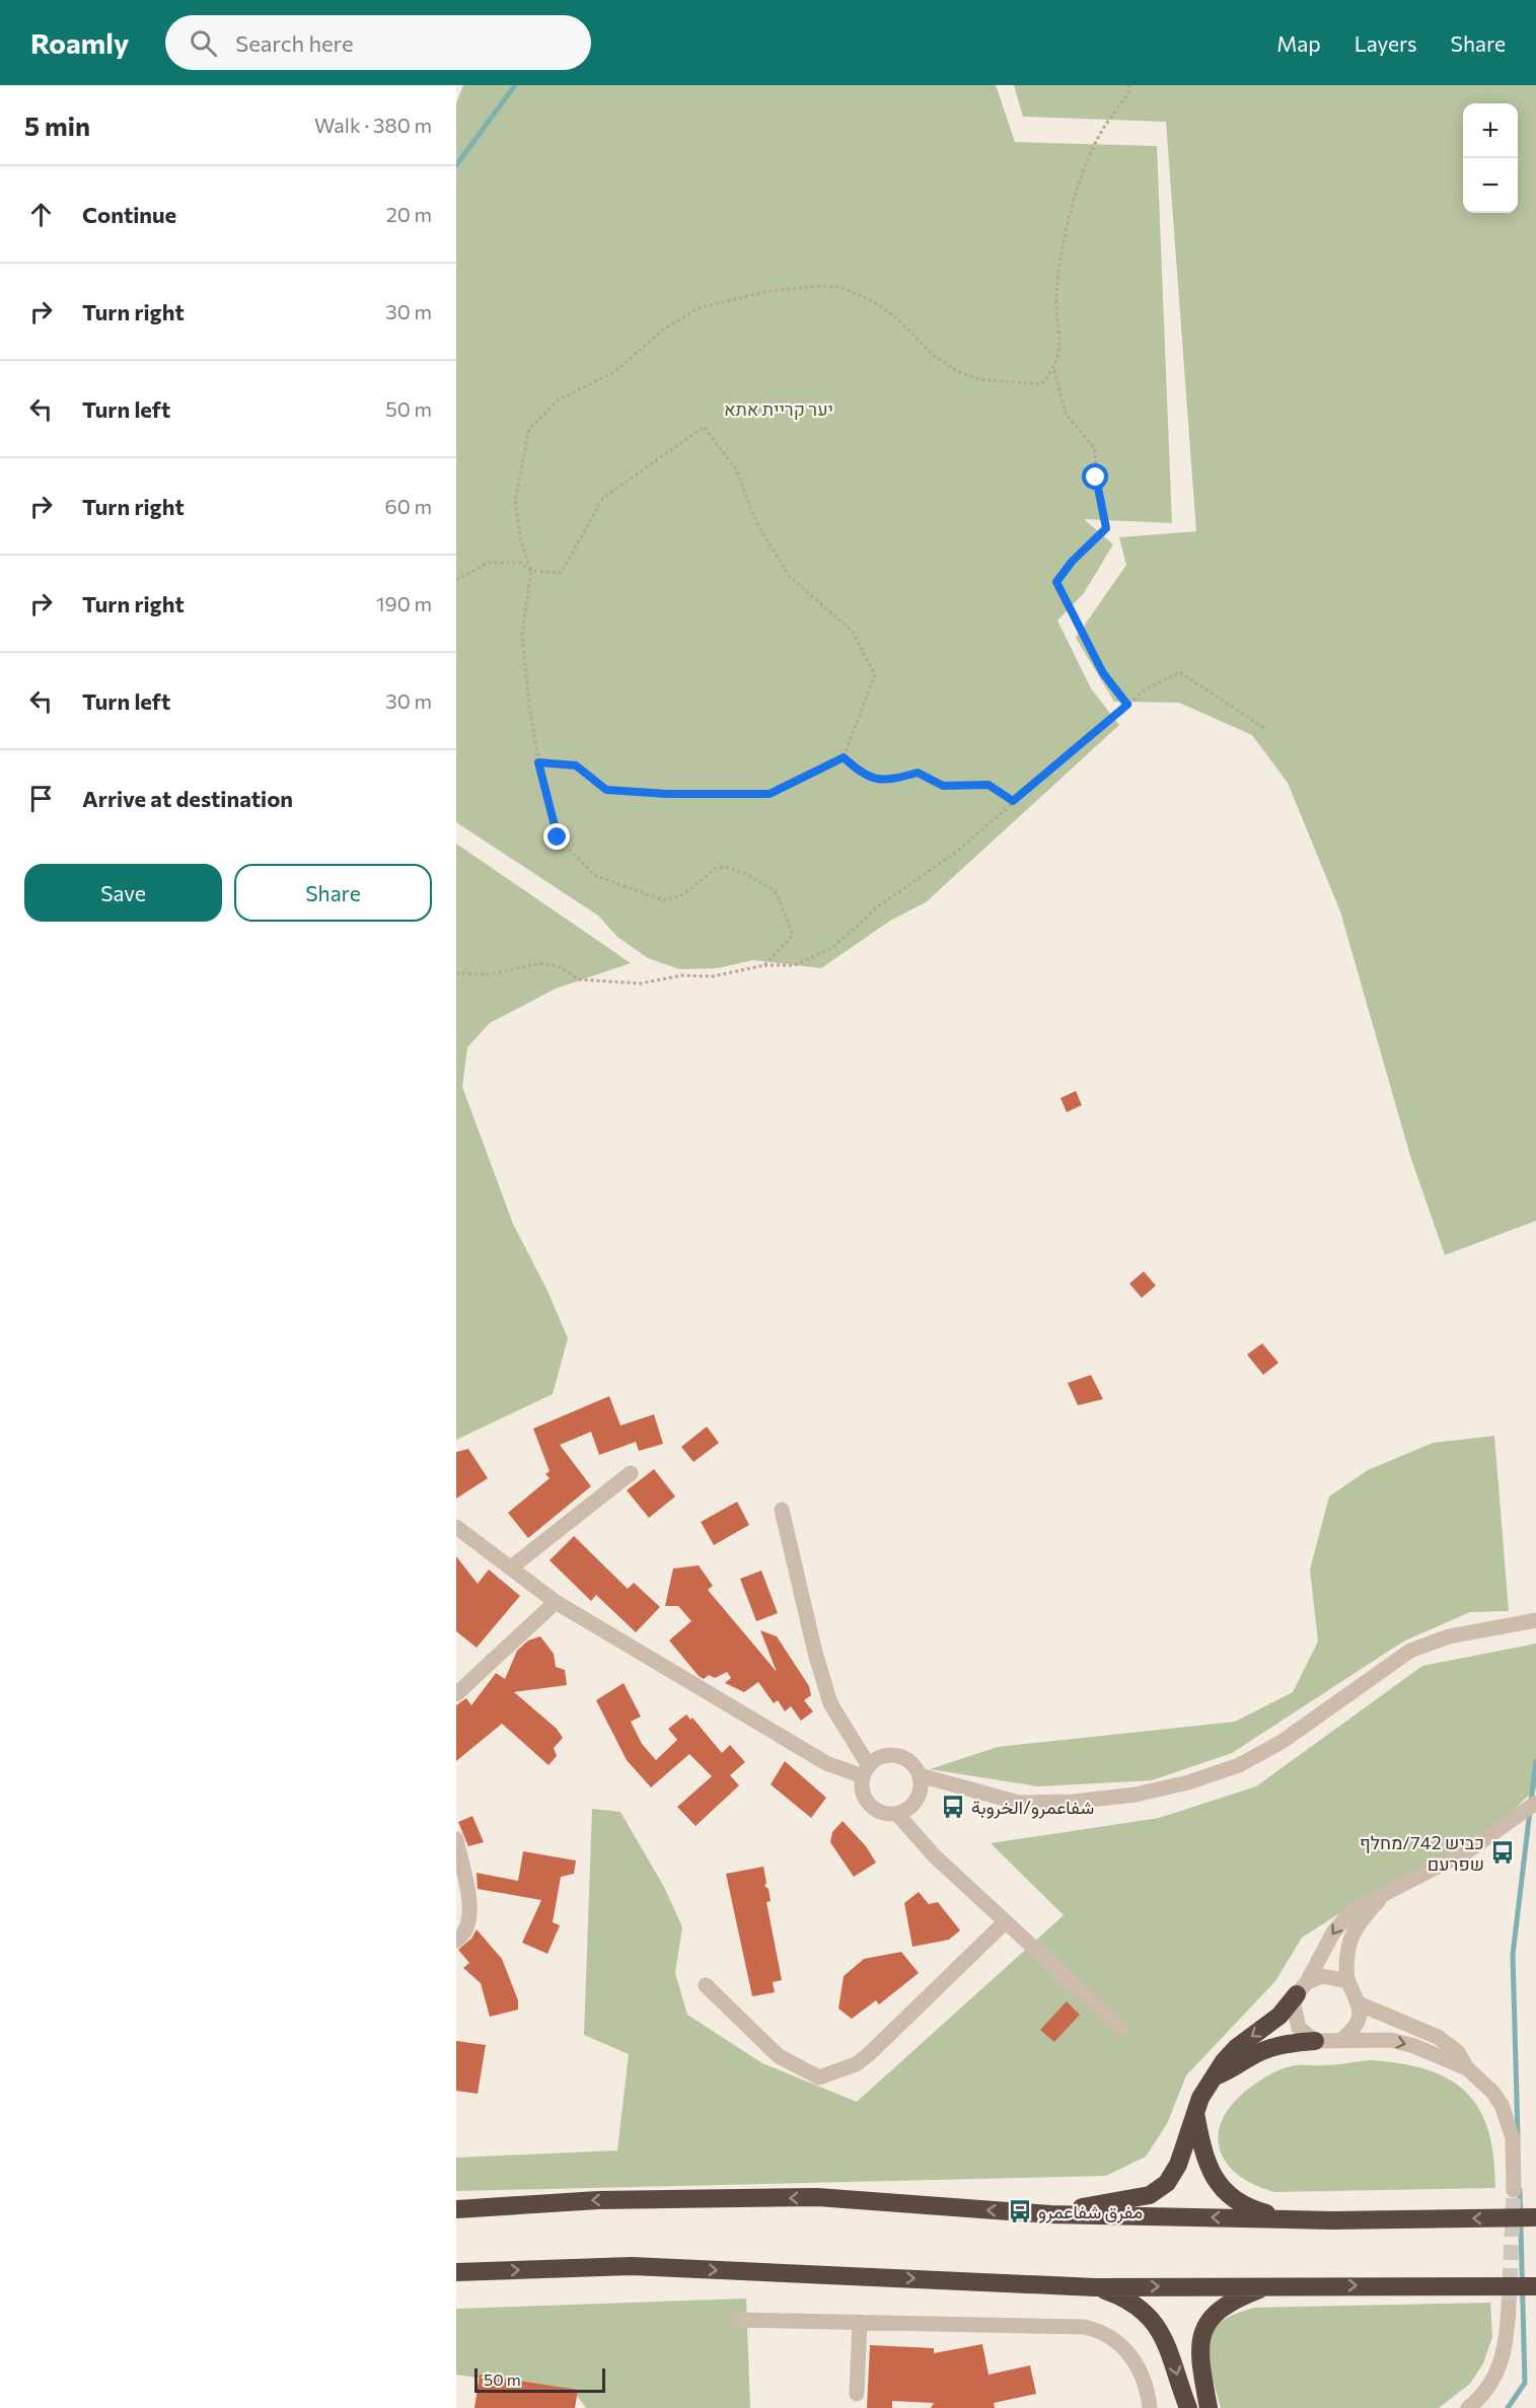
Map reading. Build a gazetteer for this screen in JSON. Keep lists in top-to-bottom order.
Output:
{
  "parks": ["יער קריית אתא"],
  "places": {
    "bus stop": ["شفاعمرو/الخروبة", "כביש 742/מחלף שפרעם", "مفرق شفاعمرو"]
  },
  "scale_bar": "50 m",
  "page": {
    "header": "Roamly",
    "search": "Search here",
    "nav": ["Map", "Layers", "Share"],
    "heading": ["5 min", "Walk · 380 m"],
    "map_buttons": ["+", "−"],
    "list": [
      ["Continue", "20 m"],
      ["Turn right", "30 m"],
      ["Turn left", "50 m"],
      ["Turn right", "60 m"],
      ["Turn right", "190 m"],
      ["Turn left", "30 m"],
      "Arrive at destination"
    ],
    "buttons": ["Save", "Share"],
    "scale": "50 m"
  }
}
